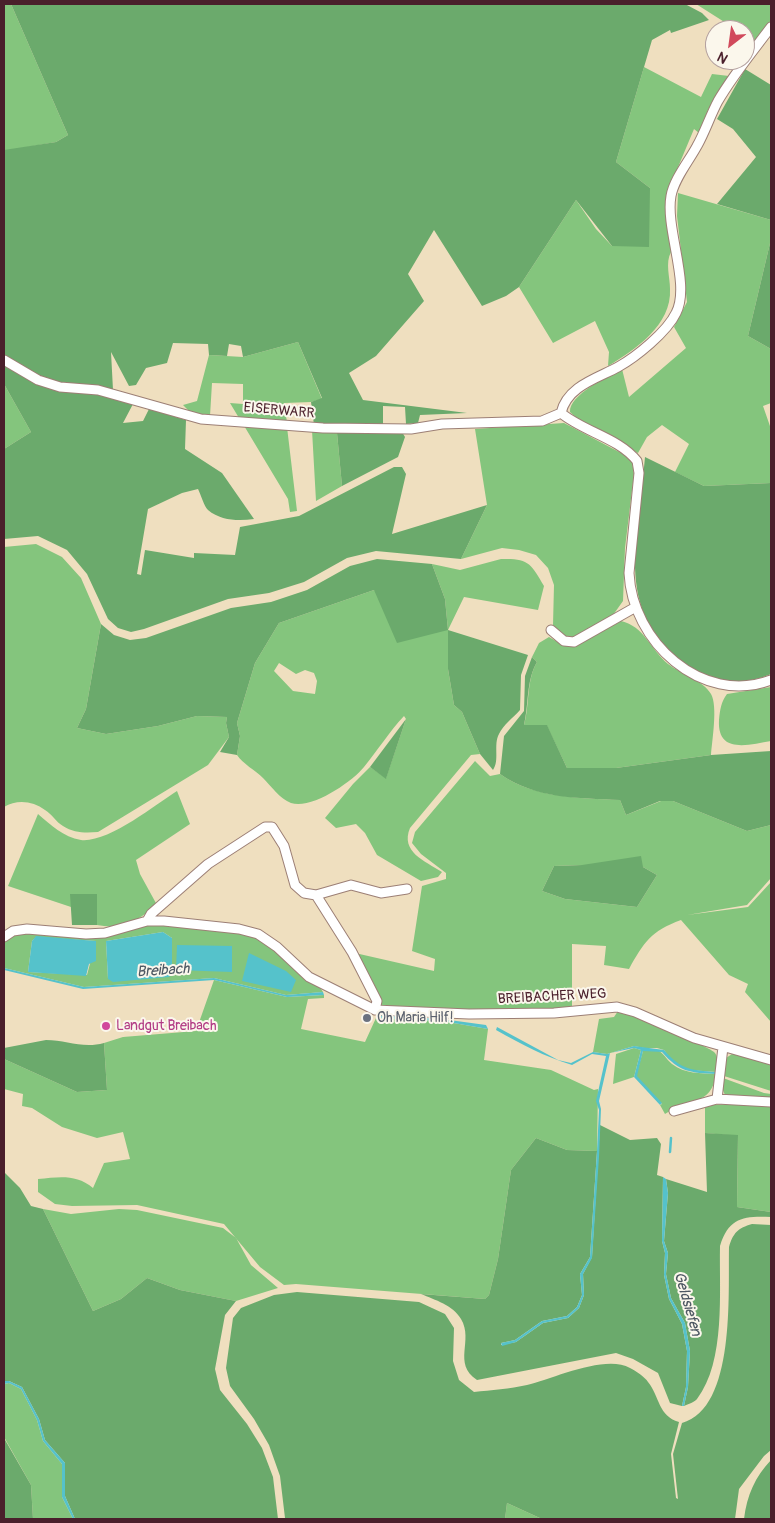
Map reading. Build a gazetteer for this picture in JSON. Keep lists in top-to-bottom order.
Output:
{
  "streets": {
    "street": ["EISERWARR", "BREIBACHER WEG"]
  },
  "water": ["Breibach", "Geldsiefen"],
  "places": ["Oh Maria Hilf!", "Landgut Breibach"],
  "north": "bottom left"
}
